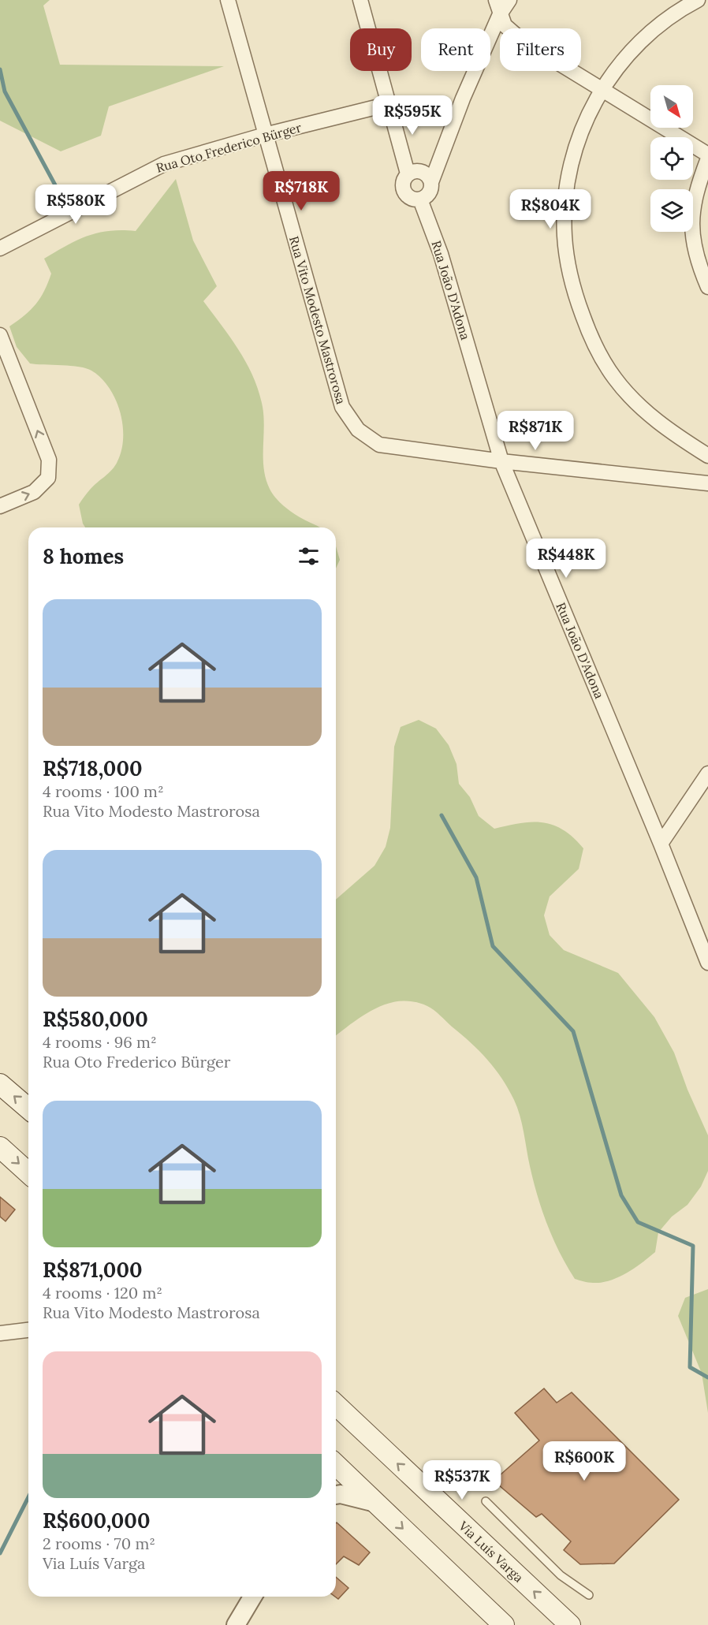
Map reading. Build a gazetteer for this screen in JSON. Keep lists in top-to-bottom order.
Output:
{
  "streets": {
    "main road": ["Via Luís Varga"],
    "street": ["Rua Oto Frederico Bürger", "Rua João D'Adona", "Rua Vito Modesto Mastrorosa"]
  },
  "crossings": [
    ["Rua Oto Frederico Bürger", "Rua Vito Modesto Mastrorosa"],
    ["Rua João D'Adona", "Rua Vito Modesto Mastrorosa"]
  ],
  "north": "bottom right",
  "page": {
    "chip": ["Buy", "Rent", "Filters"],
    "price": [
      "R$595K",
      "R$718K",
      "R$580K",
      "R$804K",
      "R$871K",
      "R$448K",
      "R$600K",
      "R$537K"
    ],
    "heading": "8 homes",
    "list": [
      {
        "name": "R$718,000",
        "note": "4 rooms · 100 m² · Rua Vito Modesto Mastrorosa"
      },
      {
        "name": "R$580,000",
        "note": "4 rooms · 96 m² · Rua Oto Frederico Bürger"
      },
      {
        "name": "R$871,000",
        "note": "4 rooms · 120 m² · Rua Vito Modesto Mastrorosa"
      },
      {
        "name": "R$600,000",
        "note": "2 rooms · 70 m² · Via Luís Varga"
      }
    ]
  }
}
